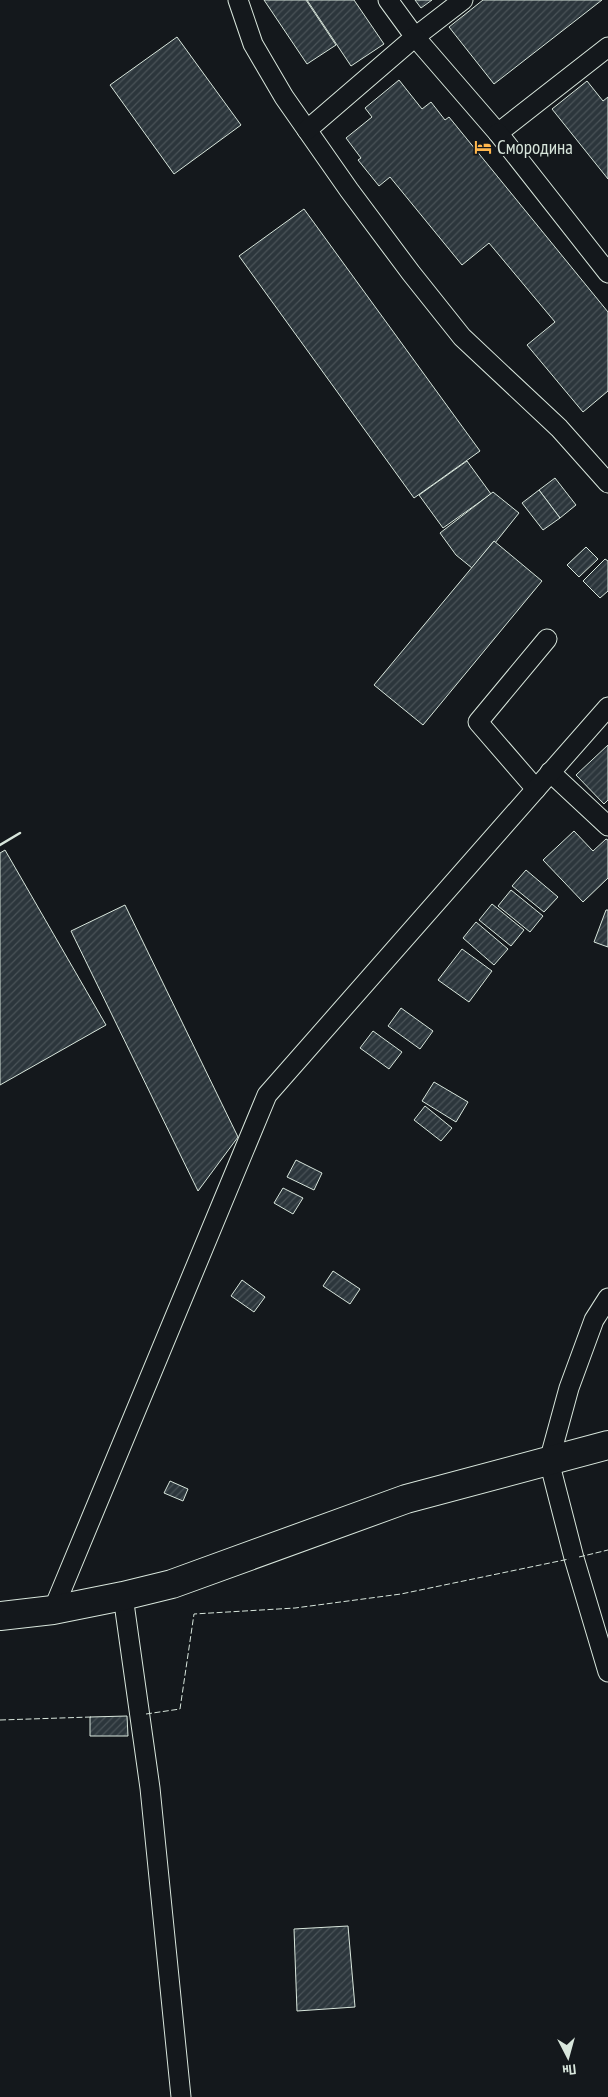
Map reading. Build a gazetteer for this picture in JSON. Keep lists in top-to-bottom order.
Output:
{
  "places": {
    "hotel": ["Смородина"]
  },
  "north": "bottom"
}
